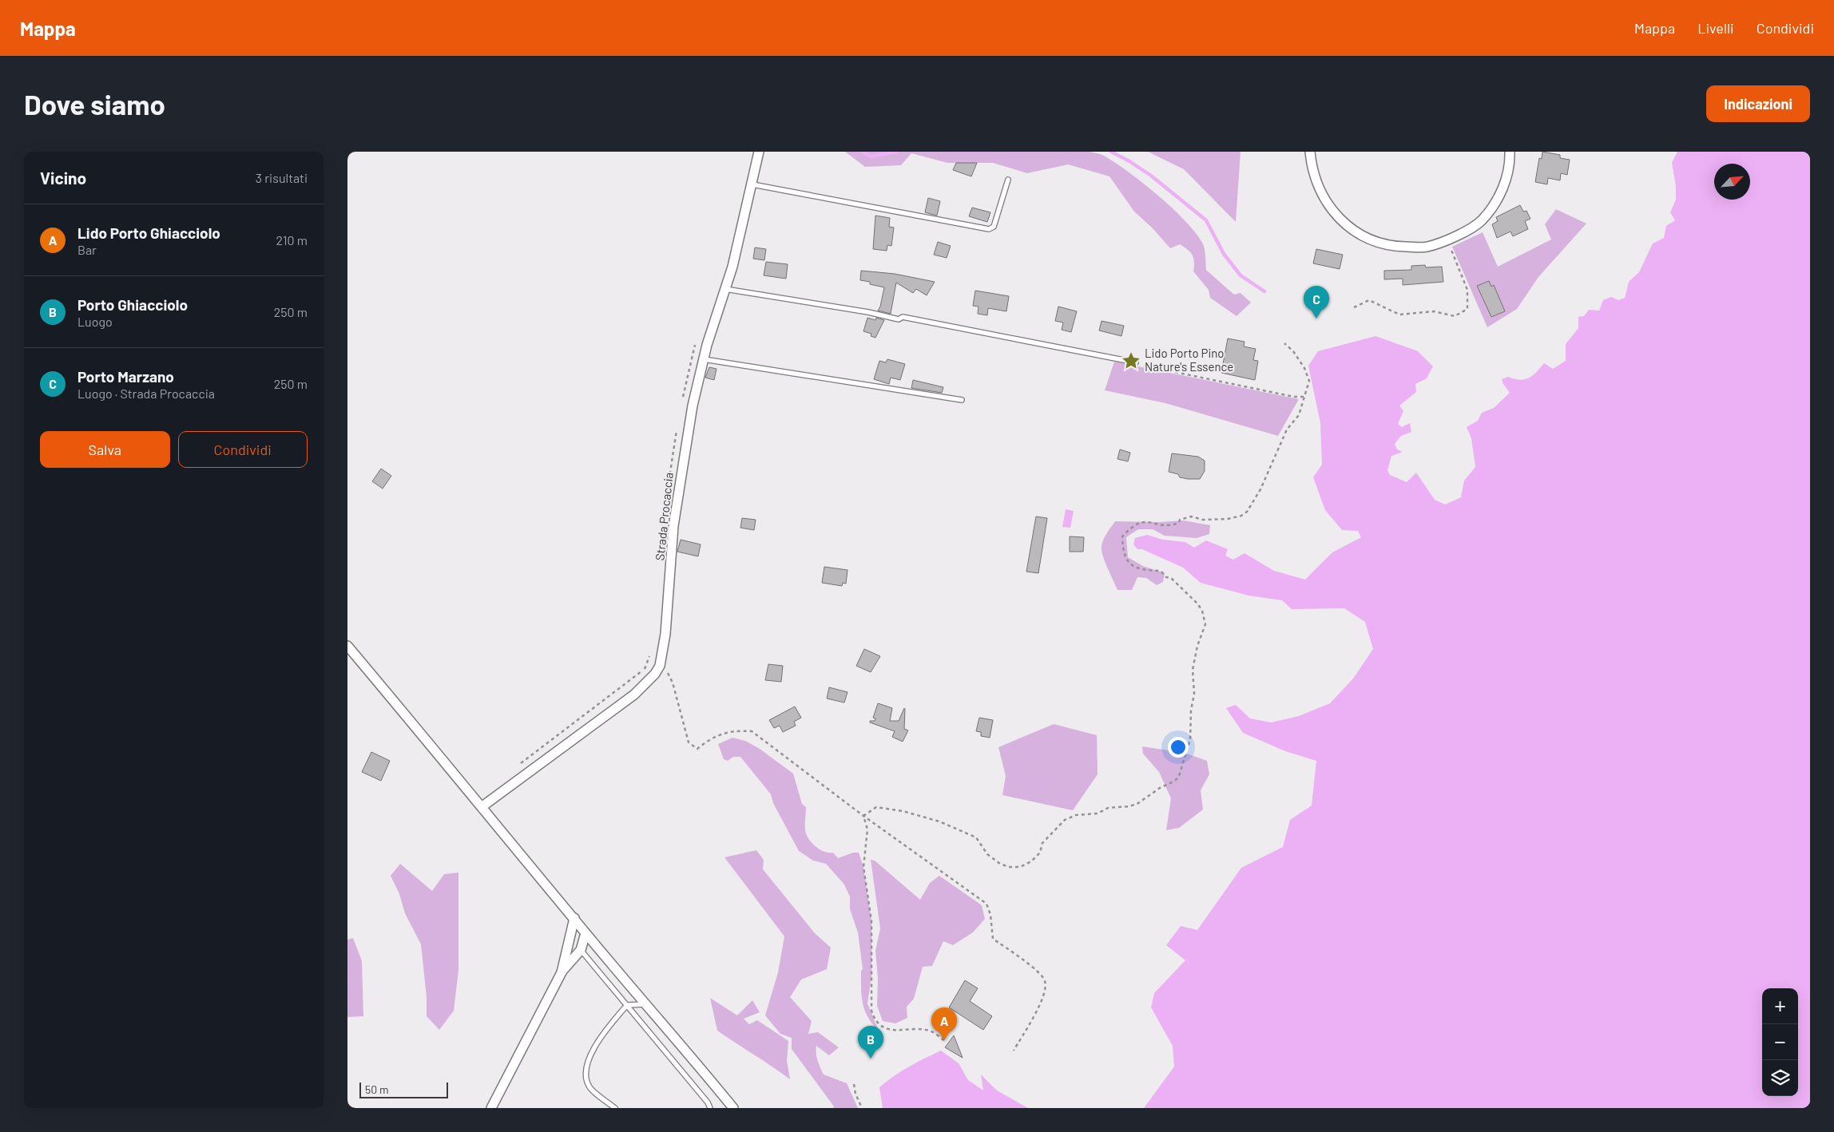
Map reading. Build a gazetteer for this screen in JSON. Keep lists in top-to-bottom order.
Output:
{
  "streets": {
    "street": ["Strada Procaccia"]
  },
  "places": {
    "place": ["Lido Porto Pino Nature's Essence"]
  },
  "scale_bar": "50 m",
  "north": "top right",
  "page": {
    "header": "Mappa",
    "nav": ["Mappa", "Livelli", "Condividi"],
    "buttons": [
      "Indicazioni",
      ["Salva", "Condividi"]
    ],
    "title": "Dove siamo",
    "heading": ["Vicino", "3 risultati"],
    "list": [
      {
        "mark": "A",
        "name": "Lido Porto Ghiacciolo",
        "note": "Bar",
        "value": "210 m"
      },
      {
        "mark": "B",
        "name": "Porto Ghiacciolo",
        "note": "Luogo",
        "value": "250 m"
      },
      {
        "mark": "C",
        "name": "Porto Marzano",
        "note": "Luogo · Strada Procaccia",
        "value": "250 m"
      }
    ],
    "pins": ["C", "A", "B"],
    "map_buttons": ["+", "−"],
    "scale": "50 m"
  }
}
